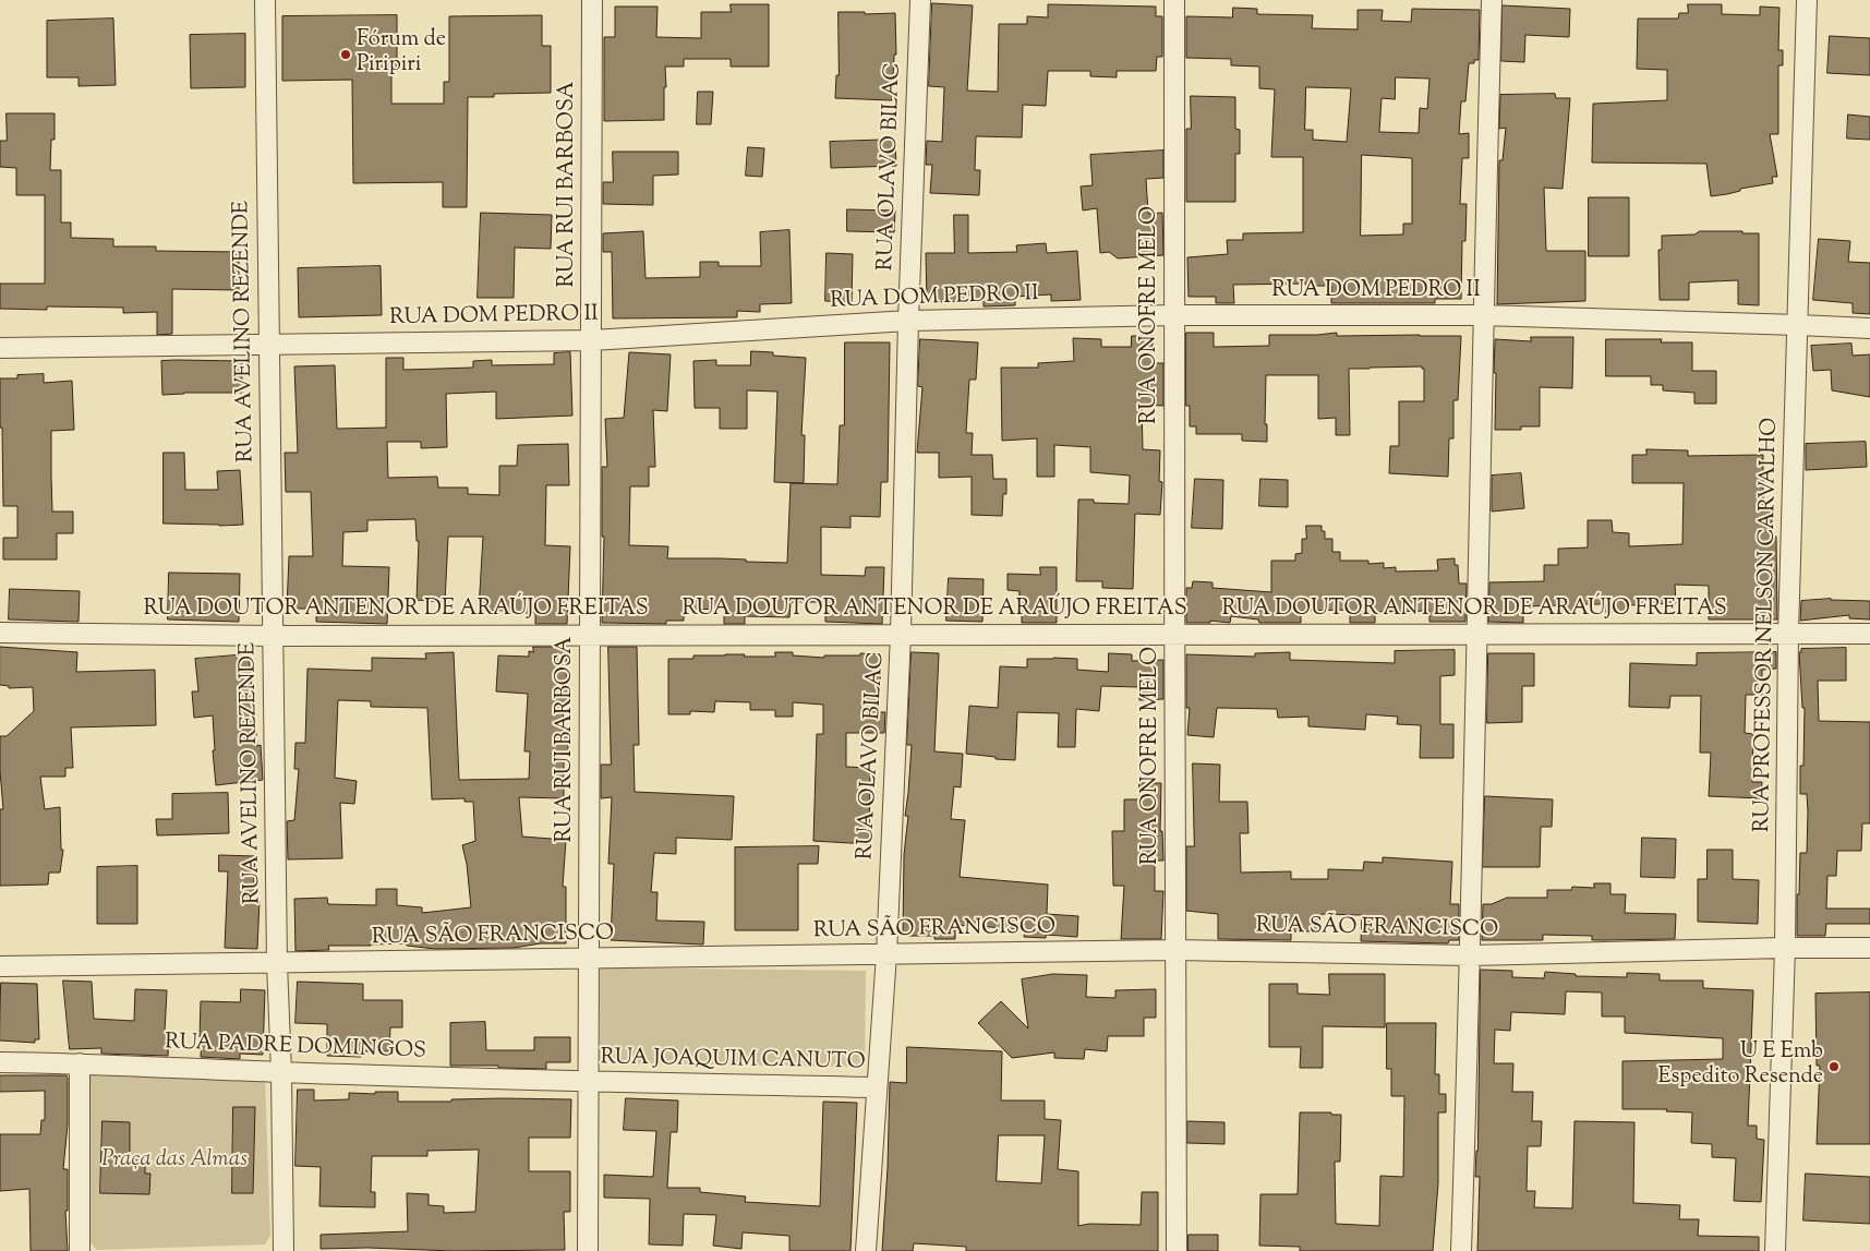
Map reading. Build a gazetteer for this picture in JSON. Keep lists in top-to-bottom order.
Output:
{
  "streets": {
    "street": [
      "RUA OLAVO BILAC",
      "RUA RUI BARBOSA",
      "RUA DOM PEDRO II",
      "RUA ONOFRE MELO",
      "RUA AVELINO REZENDE",
      "RUA DOUTOR ANTENOR DE ARAÚJO FREITAS",
      "RUA PROFESSOR NELSON CARVALHO",
      "RUA SÃO FRANCISCO",
      "RUA PADRE DOMINGOS",
      "RUA JOAQUIM CANUTO"
    ]
  },
  "crossings": [
    ["RUA OLAVO BILAC", "RUA DOM PEDRO II"],
    ["RUA OLAVO BILAC", "RUA DOUTOR ANTENOR DE ARAÚJO FREITAS"],
    ["RUA OLAVO BILAC", "RUA SÃO FRANCISCO"],
    ["RUA OLAVO BILAC", "RUA JOAQUIM CANUTO"],
    ["RUA RUI BARBOSA", "RUA DOM PEDRO II"],
    ["RUA RUI BARBOSA", "RUA DOUTOR ANTENOR DE ARAÚJO FREITAS"],
    ["RUA RUI BARBOSA", "RUA SÃO FRANCISCO"],
    ["RUA RUI BARBOSA", "RUA PADRE DOMINGOS"],
    ["RUA RUI BARBOSA", "RUA JOAQUIM CANUTO"],
    ["RUA DOM PEDRO II", "RUA ONOFRE MELO"],
    ["RUA DOM PEDRO II", "RUA AVELINO REZENDE"],
    ["RUA DOM PEDRO II", "RUA PROFESSOR NELSON CARVALHO"],
    ["RUA ONOFRE MELO", "RUA DOUTOR ANTENOR DE ARAÚJO FREITAS"],
    ["RUA ONOFRE MELO", "RUA SÃO FRANCISCO"],
    ["RUA AVELINO REZENDE", "RUA DOUTOR ANTENOR DE ARAÚJO FREITAS"],
    ["RUA AVELINO REZENDE", "RUA SÃO FRANCISCO"],
    ["RUA AVELINO REZENDE", "RUA PADRE DOMINGOS"],
    ["RUA DOUTOR ANTENOR DE ARAÚJO FREITAS", "RUA PROFESSOR NELSON CARVALHO"],
    ["RUA PROFESSOR NELSON CARVALHO", "RUA SÃO FRANCISCO"],
    ["RUA PADRE DOMINGOS", "RUA JOAQUIM CANUTO"]
  ],
  "parks": ["Praça das Almas"],
  "places": ["Fórum de Piripiri", "U E Emb Espedito Resende"]
}
